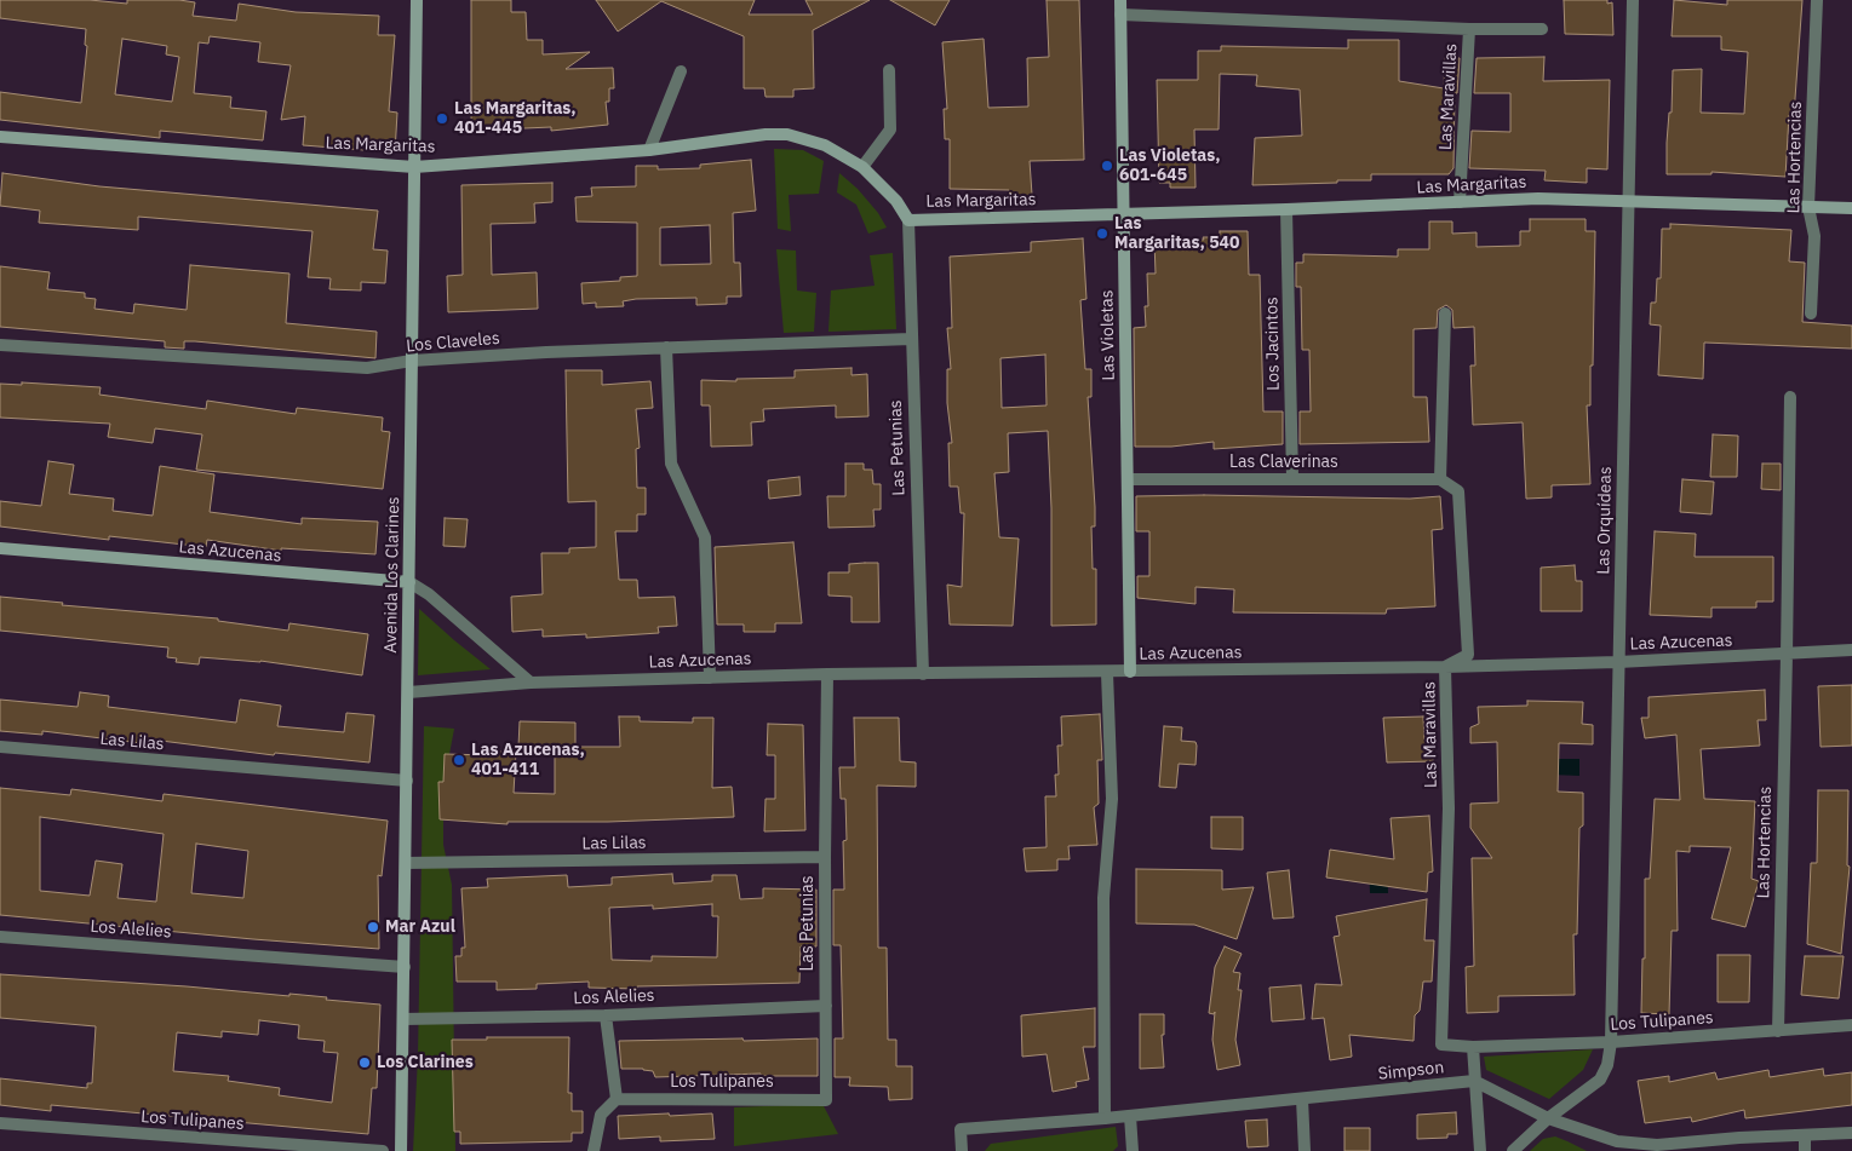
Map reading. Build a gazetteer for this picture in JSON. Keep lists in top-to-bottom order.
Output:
{
  "streets": {
    "street": [
      "Las Maravillas",
      "Las Margaritas",
      "Las Hortencias",
      "Las Violetas",
      "Los Claveles",
      "Los Jacintos",
      "Las Petunias",
      "Las Claverinas",
      "Las Orquídeas",
      "Las Azucenas",
      "Avenida Los Clarines",
      "Las Lilas",
      "Los Alelies",
      "Los Tulipanes",
      "Simpson"
    ]
  },
  "crossings": [
    ["Las Maravillas", "Las Margaritas"],
    ["Las Maravillas", "Las Claverinas"],
    ["Las Maravillas", "Las Azucenas"],
    ["Las Maravillas", "Los Tulipanes"],
    ["Las Margaritas", "Las Hortencias"],
    ["Las Margaritas", "Las Violetas"],
    ["Las Margaritas", "Los Jacintos"],
    ["Las Margaritas", "Las Petunias"],
    ["Las Margaritas", "Las Orquídeas"],
    ["Las Margaritas", "Avenida Los Clarines"],
    ["Las Hortencias", "Las Azucenas"],
    ["Las Hortencias", "Los Tulipanes"],
    ["Las Violetas", "Las Claverinas"],
    ["Las Violetas", "Las Azucenas"],
    ["Los Claveles", "Las Petunias"],
    ["Los Claveles", "Avenida Los Clarines"],
    ["Los Jacintos", "Las Claverinas"],
    ["Las Petunias", "Las Azucenas"],
    ["Las Petunias", "Las Lilas"],
    ["Las Petunias", "Los Alelies"],
    ["Las Petunias", "Los Tulipanes"],
    ["Las Orquídeas", "Las Azucenas"],
    ["Las Orquídeas", "Los Tulipanes"],
    ["Las Azucenas", "Avenida Los Clarines"],
    ["Avenida Los Clarines", "Las Lilas"],
    ["Avenida Los Clarines", "Los Alelies"]
  ],
  "places": [
    "Las Margaritas, 401-445",
    "Las Violetas, 601-645",
    "Las Margaritas, 540",
    "Las Azucenas, 401-411",
    "Mar Azul",
    "Los Clarines"
  ]
}
